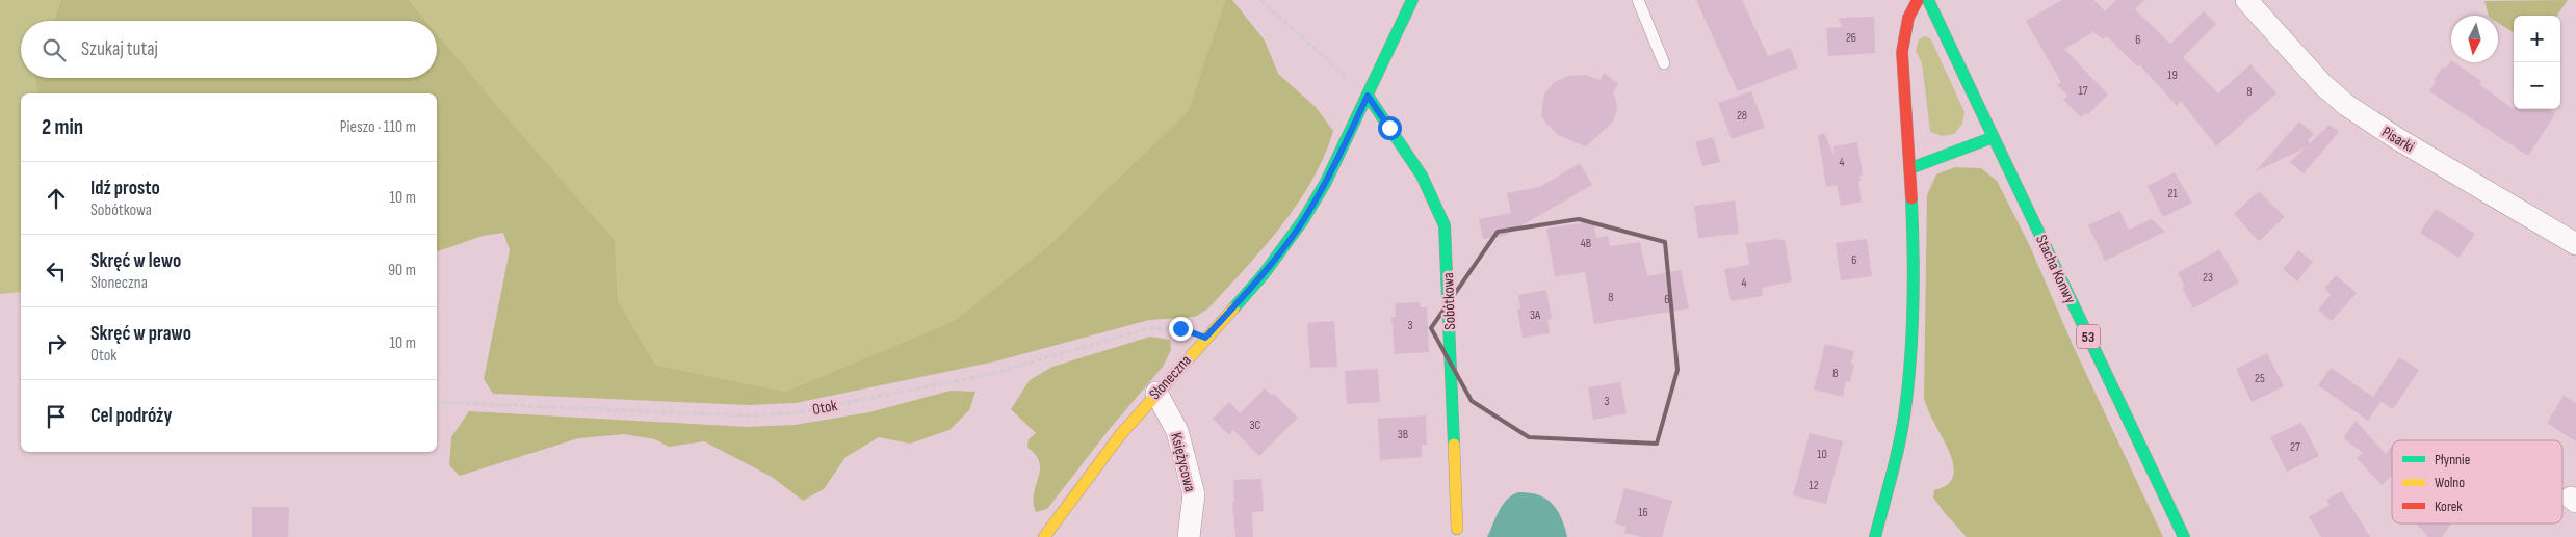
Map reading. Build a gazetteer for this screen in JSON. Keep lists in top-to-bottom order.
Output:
{
  "streets": {
    "street": [
      "Pisarki",
      "Stacha Konwy",
      "Sobótkowa",
      "53",
      "Słoneczna",
      "Księżycowa"
    ],
    "path": ["Otok"]
  },
  "crossings": [
    ["Sobótkowa", "Słoneczna"],
    ["Słoneczna", "Otok"],
    ["Słoneczna", "Księżycowa"]
  ],
  "house_numbers": [
    "26",
    "6",
    "19",
    "17",
    "8",
    "28",
    "4",
    "21",
    "4B",
    "6",
    "23",
    "4",
    "8",
    "6",
    "3A",
    "3",
    "8",
    "25",
    "3",
    "3C",
    "3B",
    "27",
    "10",
    "12",
    "16"
  ],
  "legend": ["Płynnie", "Wolno", "Korek"],
  "north": "bottom",
  "page": {
    "map_buttons": ["+", "−"],
    "search": "Szukaj tutaj",
    "heading": ["2 min", "Pieszo · 110 m"],
    "list": [
      ["Idź prosto", "Sobótkowa", "10 m"],
      ["Skręć w lewo", "Słoneczna", "90 m"],
      ["Skręć w prawo", "Otok", "10 m"],
      "Cel podróży"
    ]
  }
}
